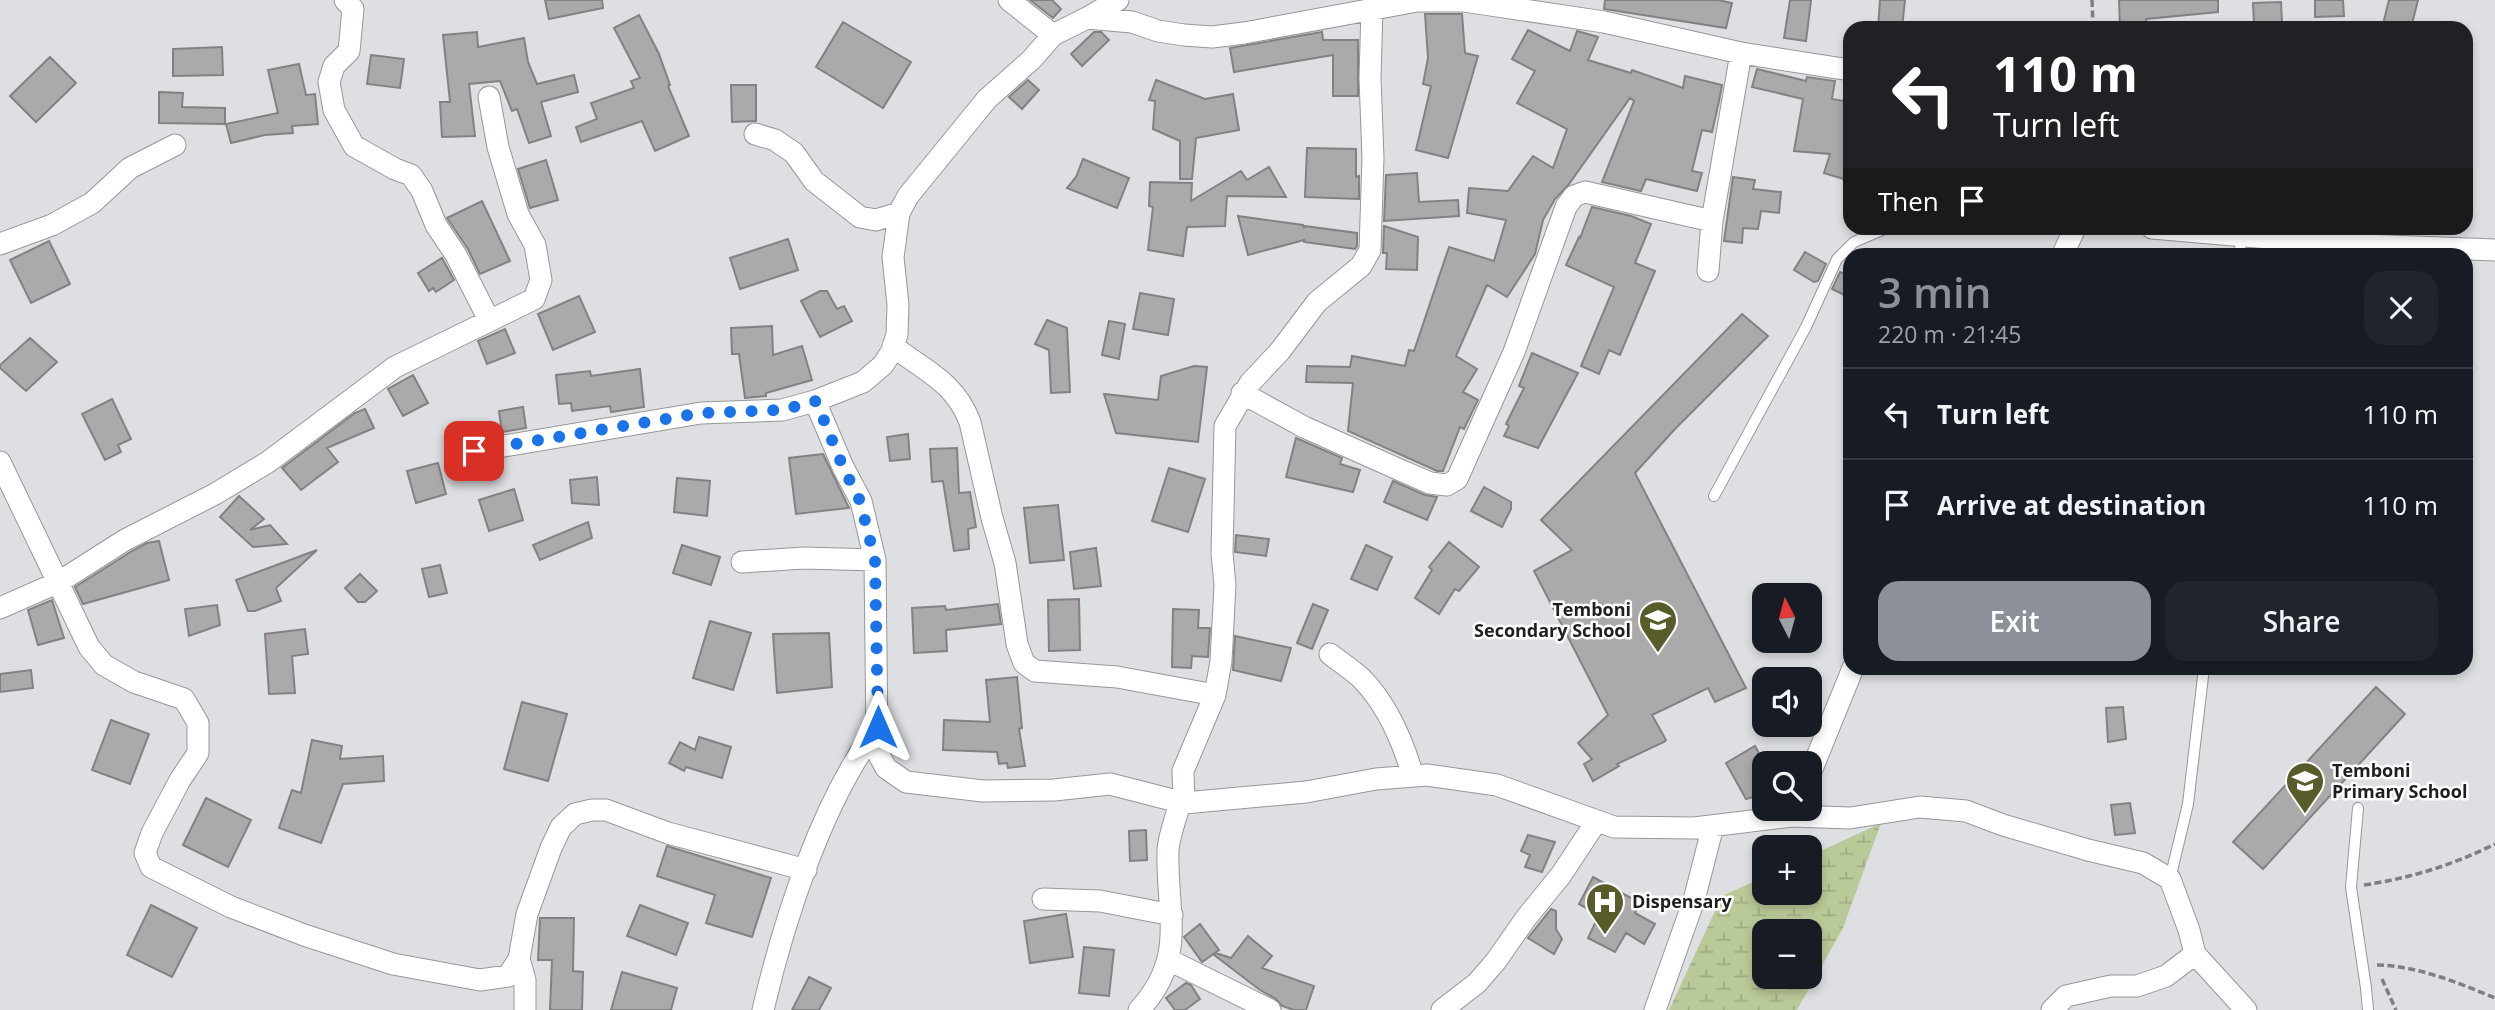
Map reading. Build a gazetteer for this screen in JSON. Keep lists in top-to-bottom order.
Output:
{
  "places": {
    "school or university": ["Temboni Secondary School", "Temboni Primary School"],
    "hospital": ["Dispensary"]
  },
  "north": "top",
  "page": {
    "turn": ["110 m", "Turn left"],
    "then": "Then",
    "heading": ["3 min", "220 m · 21:45"],
    "list": [
      {
        "name": "Turn left",
        "value": "110 m"
      },
      {
        "name": "Arrive at destination",
        "value": "110 m"
      }
    ],
    "buttons": ["Exit", "Share"],
    "map_buttons": ["+", "−"]
  }
}
